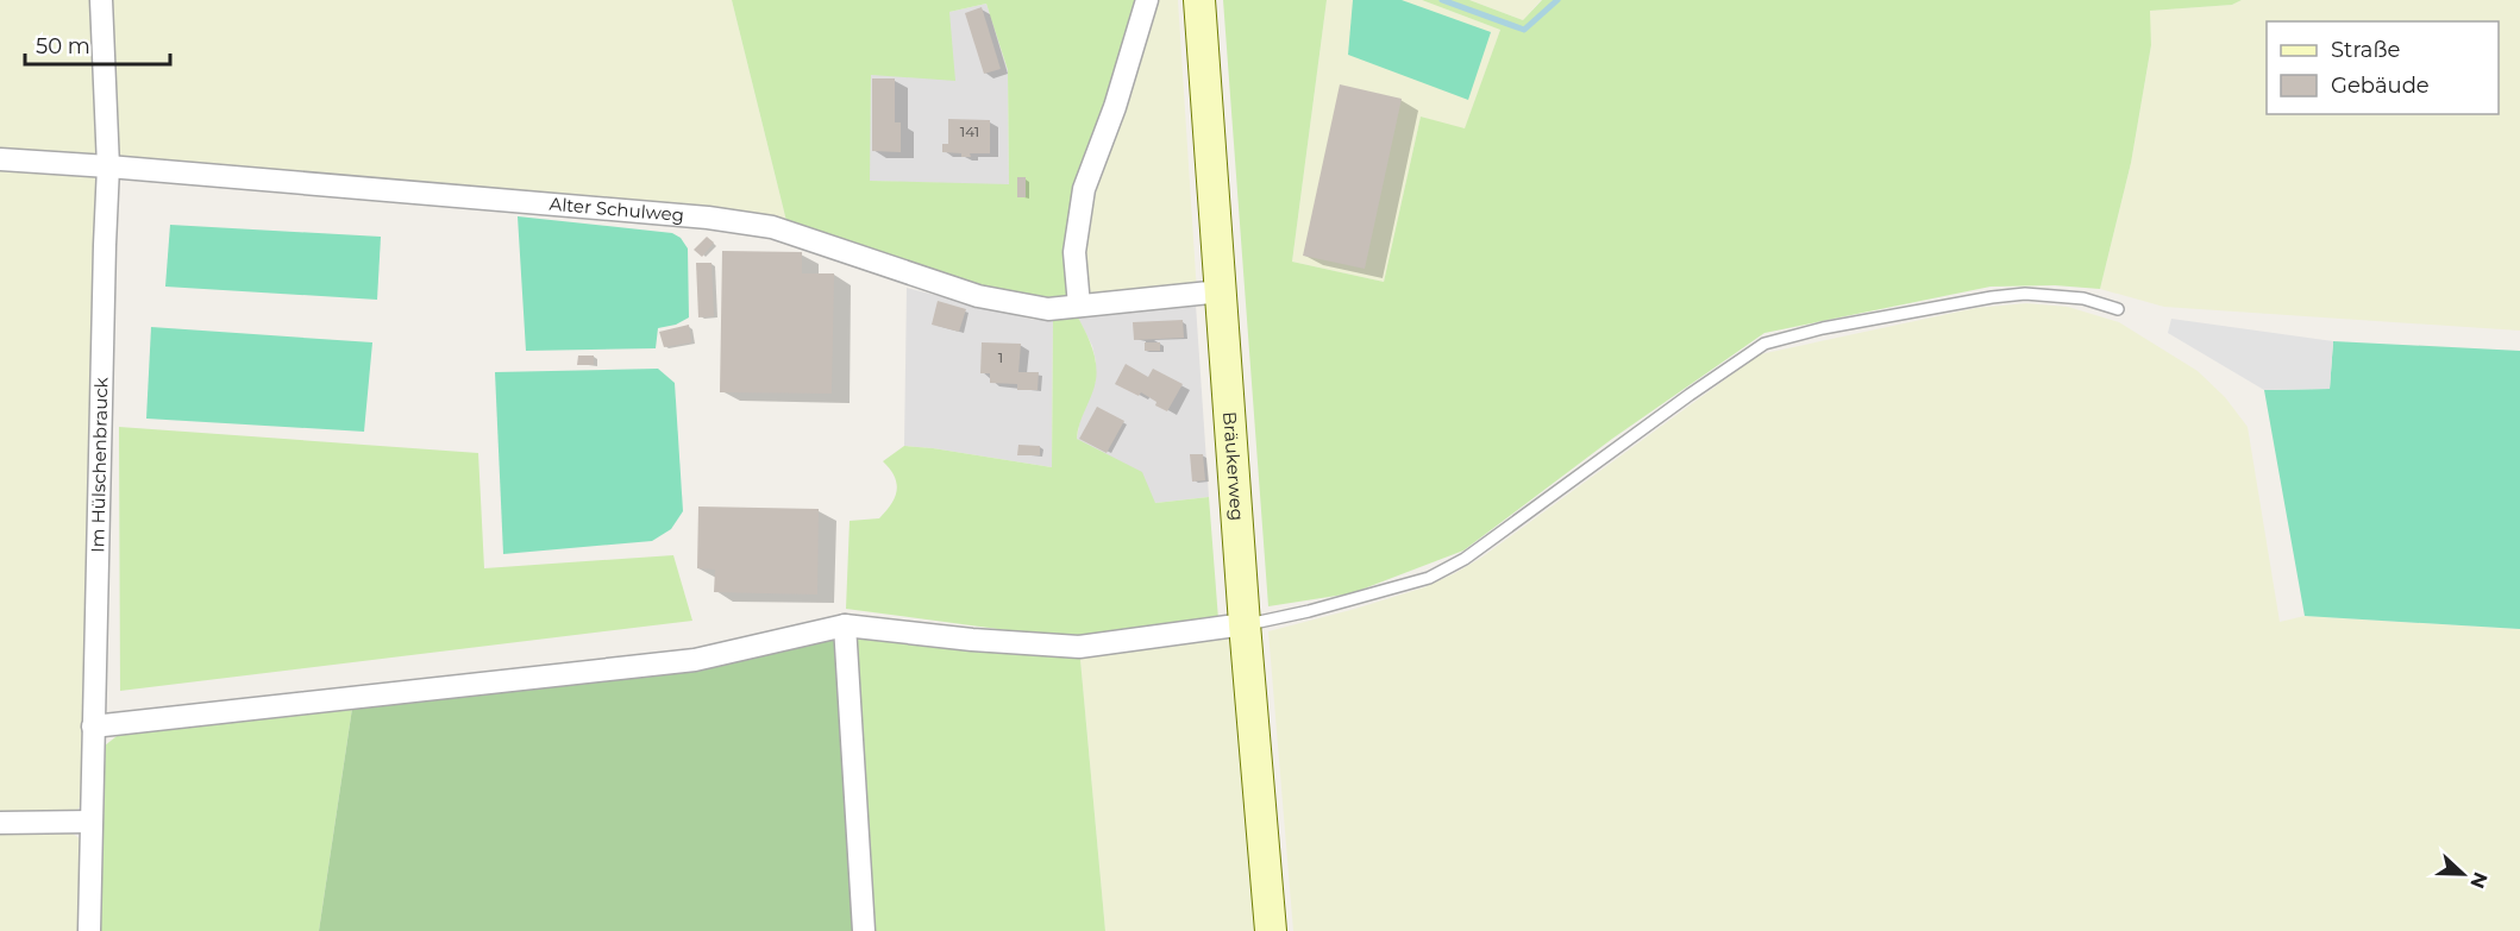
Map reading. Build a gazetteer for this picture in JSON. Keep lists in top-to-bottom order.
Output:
{
  "streets": {
    "main road": ["Bräukerweg"],
    "street": ["Alter Schulweg", "Im Hülschenbrauck"]
  },
  "crossings": [
    ["Alter Schulweg", "Im Hülschenbrauck"],
    ["Alter Schulweg", "Bräukerweg"]
  ],
  "house_numbers": ["141", "1"],
  "legend": ["Straße", "Gebäude"],
  "scale_bar": "50 m",
  "north": "right"
}
